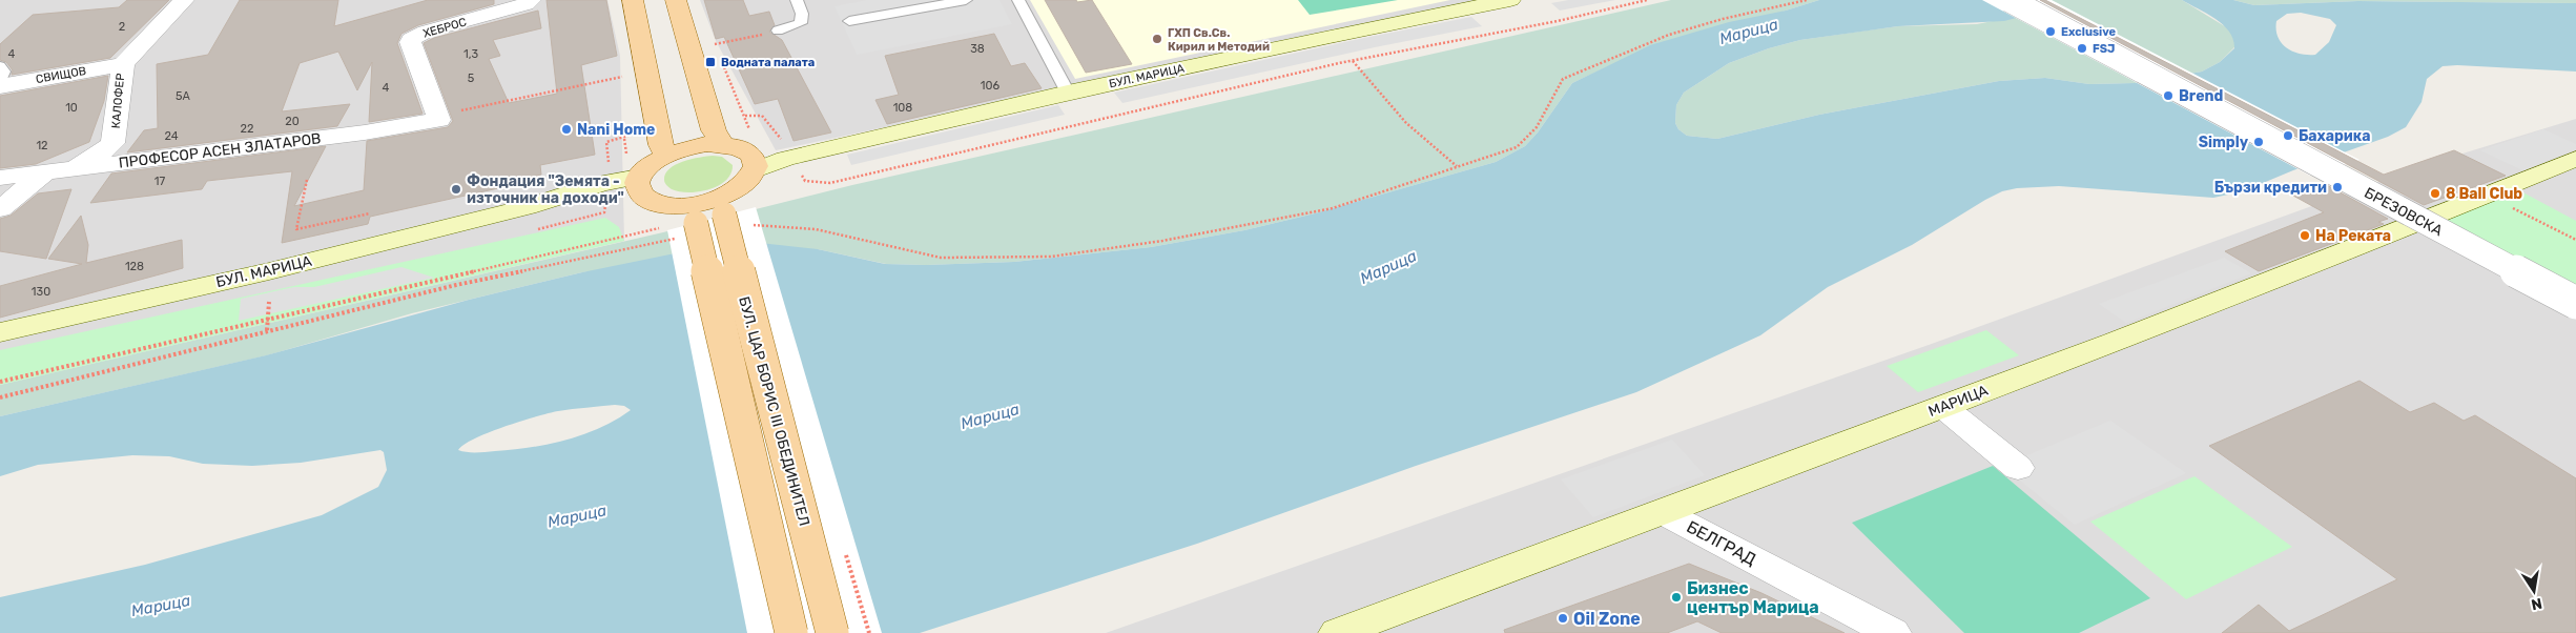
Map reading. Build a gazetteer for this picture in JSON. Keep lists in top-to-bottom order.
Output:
{
  "streets": {
    "main road": ["БУЛ. ЦАР БОРИС III ОБЕДИНИТЕЛ"],
    "street": [
      "ХЕБРОС",
      "СВИЩОВ",
      "БУЛ. МАРИЦА",
      "КАЛОФЕР",
      "ПРОФЕСОР АСЕН ЗЛАТАРОВ",
      "БРЕЗОВСКА",
      "МАРИЦА",
      "БЕЛГРАД"
    ]
  },
  "crossings": [
    ["ХЕБРОС", "ПРОФЕСОР АСЕН ЗЛАТАРОВ"],
    ["СВИЩОВ", "КАЛОФЕР"],
    ["КАЛОФЕР", "ПРОФЕСОР АСЕН ЗЛАТАРОВ"],
    ["МАРИЦА", "БЕЛГРАД"]
  ],
  "water": ["Марица"],
  "places": {
    "other": [
      "Exclusive",
      "ГХП Св.Св. Кирил и Методий",
      "FSJ",
      "Brend",
      "Nani Home",
      "Бахарика",
      "Simply",
      "Бързи кредити",
      "Фондация \"Земята - източник на доходи\"",
      "8 Ball Club",
      "На Реката",
      "Бизнес център Марица",
      "Oil Zone"
    ],
    "transit": ["Водната палата"]
  },
  "house_numbers": [
    "2",
    "38",
    "4",
    "1,3",
    "5",
    "106",
    "4",
    "5А",
    "10",
    "108",
    "20",
    "22",
    "24",
    "12",
    "17",
    "128",
    "130"
  ],
  "north": "bottom"
}
